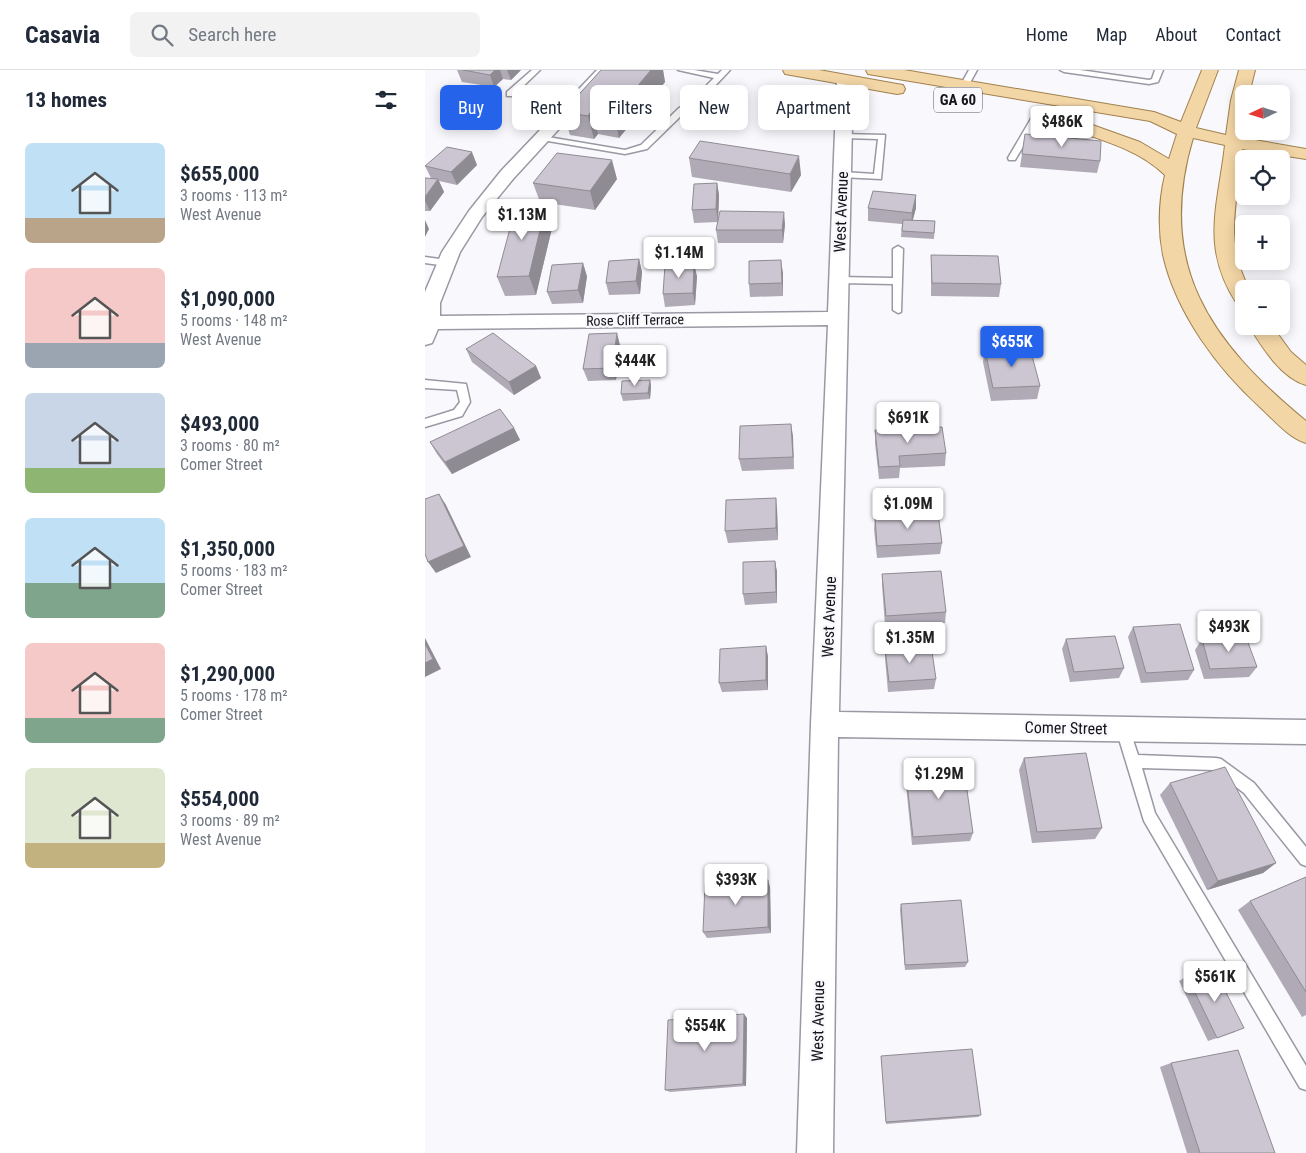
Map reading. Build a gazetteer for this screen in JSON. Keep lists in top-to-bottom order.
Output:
{
  "streets": {
    "main road": ["GA 60"],
    "street": ["West Avenue", "Rose Cliff Terrace", "Comer Street"]
  },
  "crossings": [
    ["GA 60", "West Avenue"],
    ["West Avenue", "Rose Cliff Terrace"],
    ["West Avenue", "Comer Street"]
  ],
  "north": "left",
  "page": {
    "header": "Casavia",
    "search": "Search here",
    "nav": [
      "Home",
      "Map",
      "About",
      "Contact"
    ],
    "heading": "13 homes",
    "map_buttons": ["+", "−"],
    "chip": [
      "Buy",
      "Rent",
      "Filters",
      "New",
      "Apartment"
    ],
    "price": [
      "$486K",
      "$1.13M",
      "$1.14M",
      "$655K",
      "$444K",
      "$691K",
      "$1.09M",
      "$493K",
      "$1.35M",
      "$1.29M",
      "$393K",
      "$561K",
      "$554K"
    ],
    "list": [
      {
        "name": "$655,000",
        "note": "3 rooms · 113 m² · West Avenue"
      },
      {
        "name": "$1,090,000",
        "note": "5 rooms · 148 m² · West Avenue"
      },
      {
        "name": "$493,000",
        "note": "3 rooms · 80 m² · Comer Street"
      },
      {
        "name": "$1,350,000",
        "note": "5 rooms · 183 m² · Comer Street"
      },
      {
        "name": "$1,290,000",
        "note": "5 rooms · 178 m² · Comer Street"
      },
      {
        "name": "$554,000",
        "note": "3 rooms · 89 m² · West Avenue"
      }
    ]
  }
}
